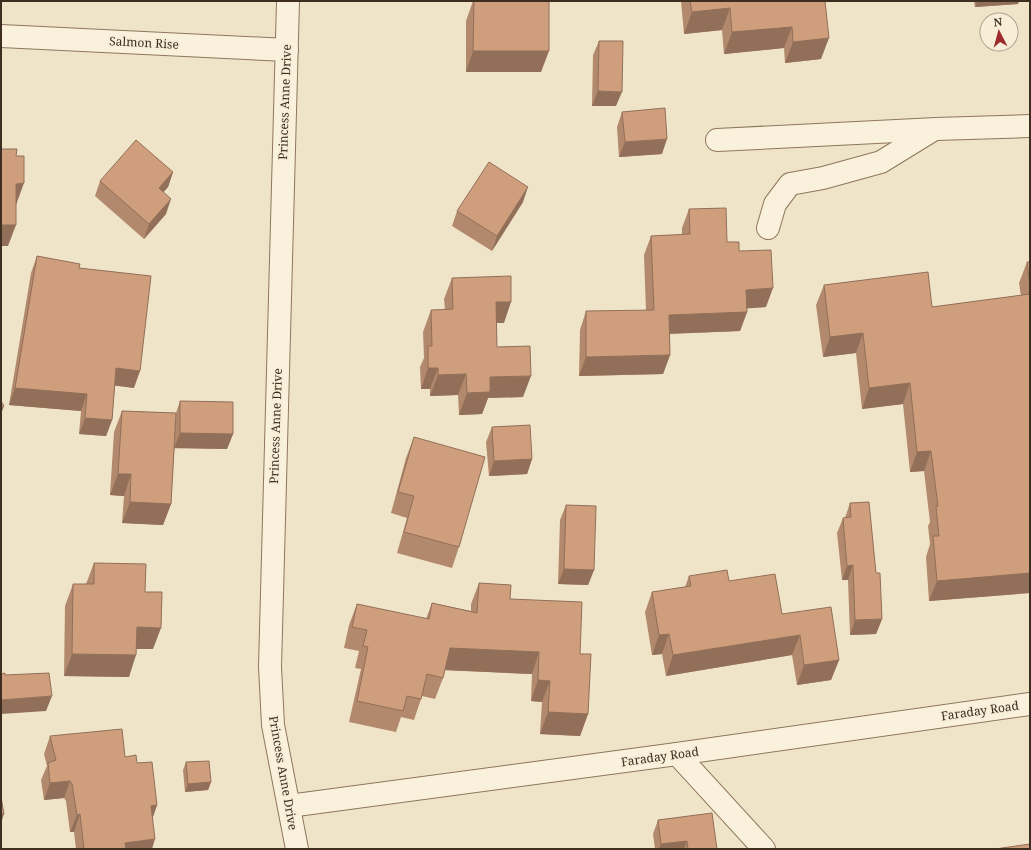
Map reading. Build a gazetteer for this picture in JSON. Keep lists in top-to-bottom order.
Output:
{
  "streets": {
    "street": ["Salmon Rise", "Princess Anne Drive", "Faraday Road"]
  },
  "crossings": [
    ["Salmon Rise", "Princess Anne Drive"],
    ["Princess Anne Drive", "Faraday Road"]
  ],
  "north": "top"
}
